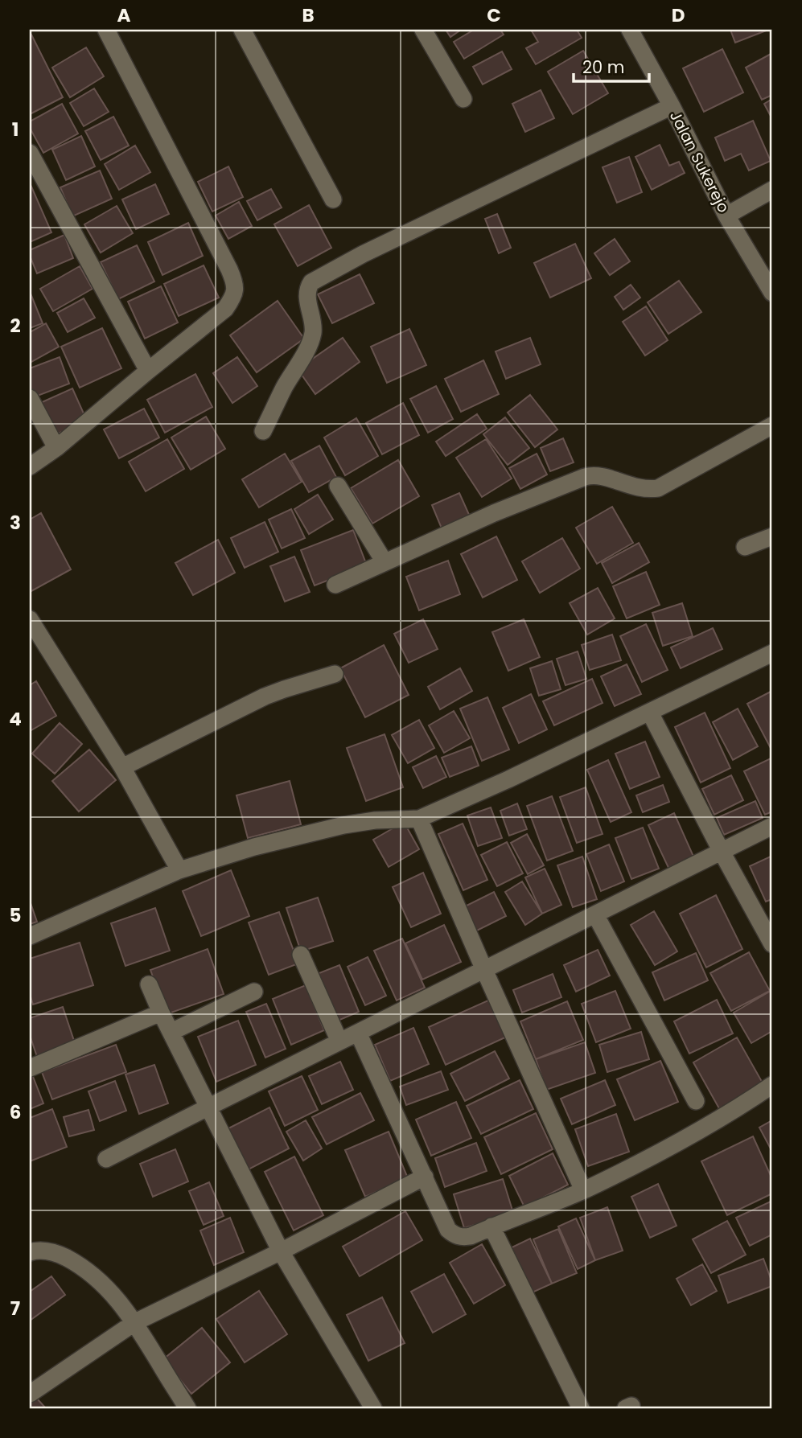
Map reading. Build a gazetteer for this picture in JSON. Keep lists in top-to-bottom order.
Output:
{
  "streets": {
    "street": ["Jalan Sukerejo"]
  },
  "scale_bar": "20 m",
  "grid": {
    "columns": [
      "A",
      "B",
      "C",
      "D"
    ],
    "rows": [
      "1",
      "2",
      "3",
      "4",
      "5",
      "6",
      "7"
    ]
  }
}
